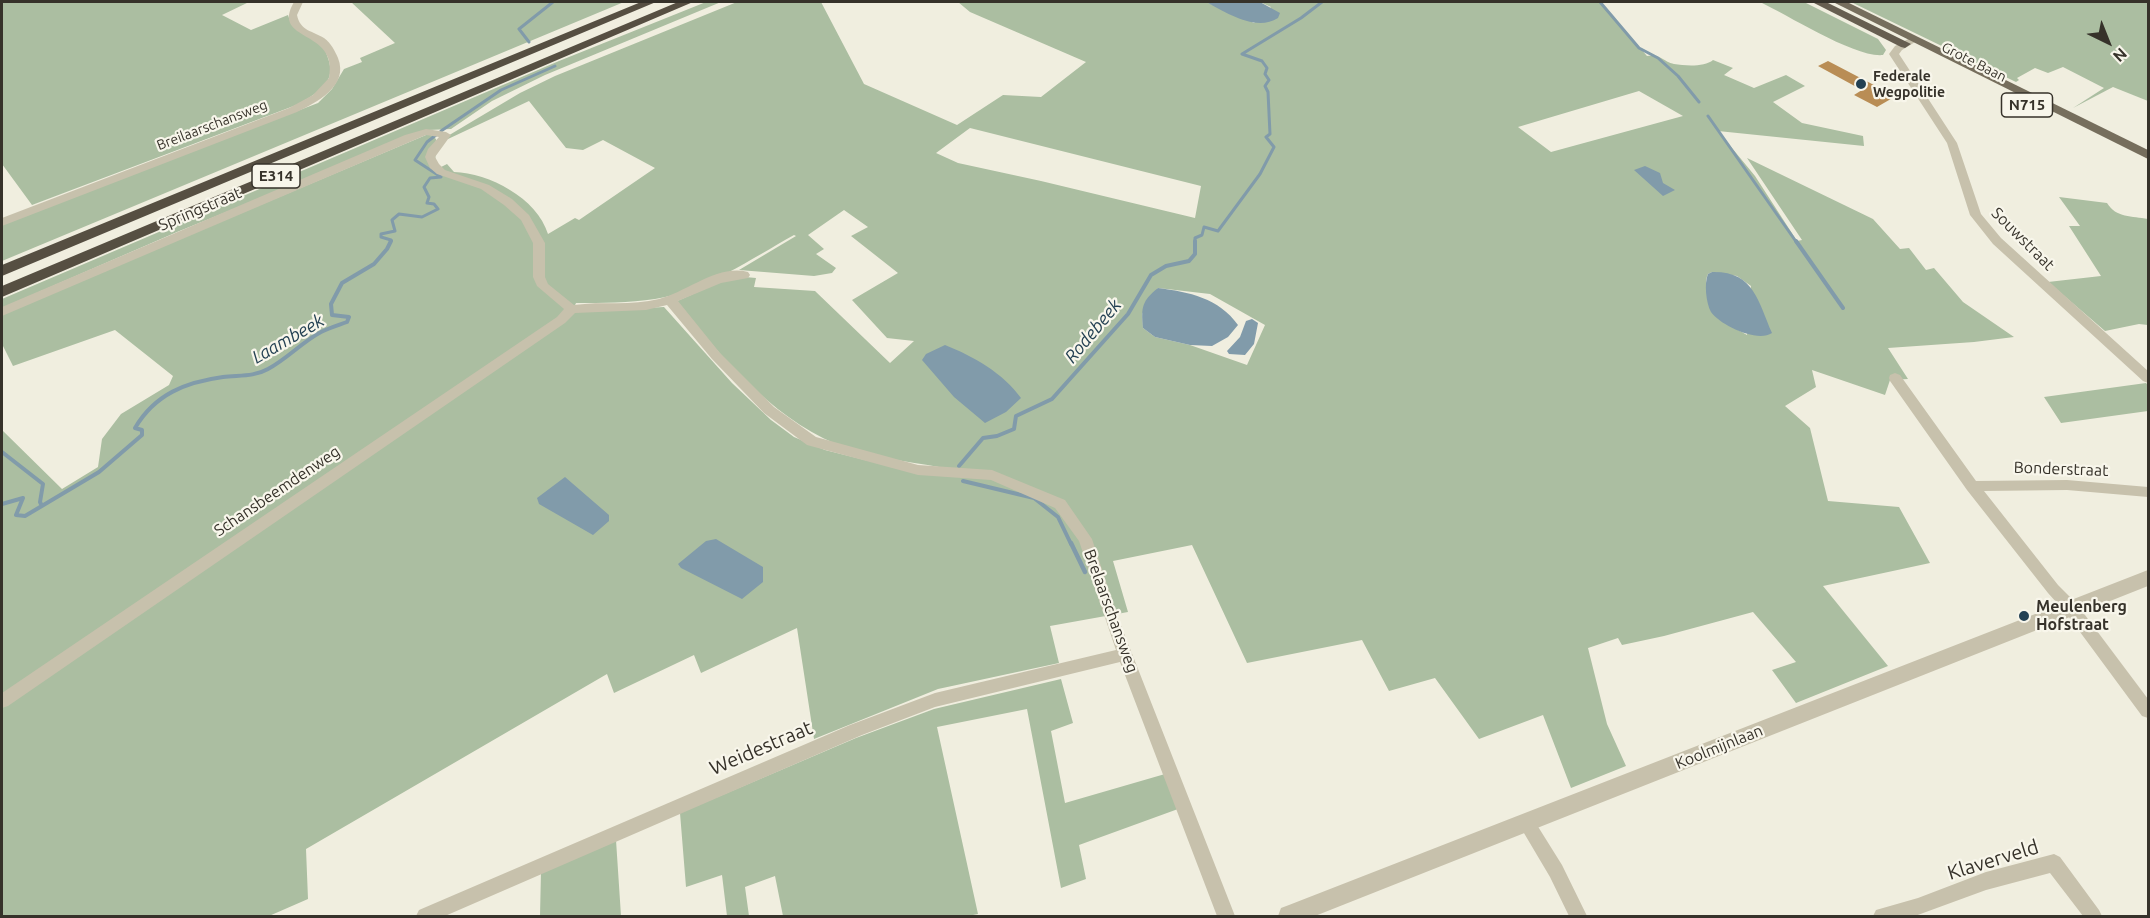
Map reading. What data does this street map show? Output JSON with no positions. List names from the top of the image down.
{
  "streets": {
    "highway": ["Grote Baan", "N715", "E314"],
    "street": [
      "Breilaarschansweg",
      "Springstraat",
      "Souwstraat",
      "Bonderstraat",
      "Schansbeemdenweg",
      "Brelaarschansweg",
      "Koolmijnlaan",
      "Weidestraat",
      "Klaverveld"
    ]
  },
  "crossings": [
    ["Grote Baan", "Souwstraat"],
    ["Springstraat", "Schansbeemdenweg"],
    ["Brelaarschansweg", "Weidestraat"]
  ],
  "water": ["Rodebeek", "Laambeek"],
  "places": ["Federale Wegpolitie", "Meulenberg Hofstraat"],
  "north": "bottom right"
}
